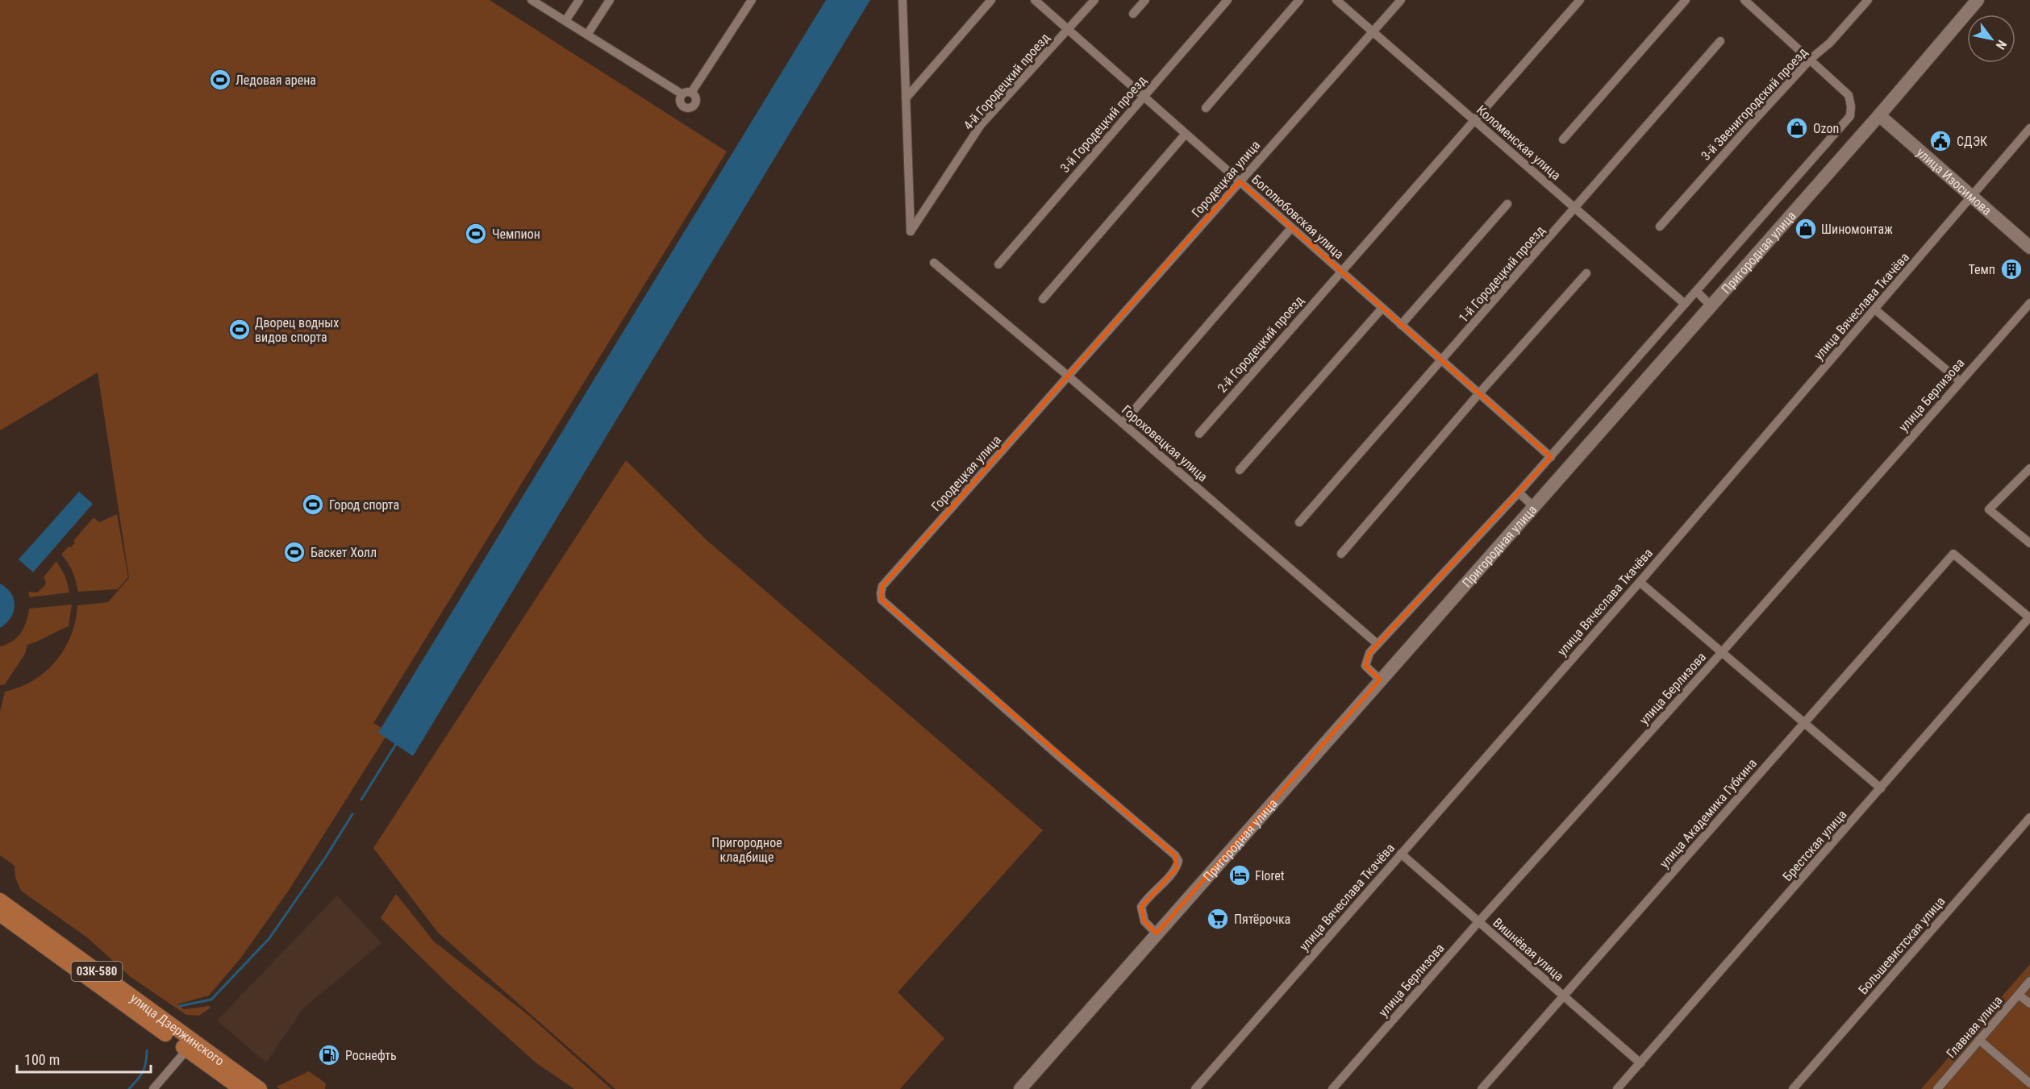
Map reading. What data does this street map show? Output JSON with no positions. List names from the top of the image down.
{
  "streets": {
    "main road": ["03К-580", "улица Дзержинского"],
    "street": [
      "4-й Городецкий проезд",
      "3-й Звенигородский проезд",
      "3-й Городецкий проезд",
      "Коломенская улица",
      "Городецкая улица",
      "улица Изосимова",
      "Боголюбовская улица",
      "Пригородная улица",
      "1-й Городецкий проезд",
      "улица Вячеслава Ткачёва",
      "2-й Городецкий проезд",
      "улица Берлизова",
      "Гороховецкая улица",
      "улица Академика Губкина",
      "Брестская улица",
      "Большевистская улица",
      "Вишнёвая улица",
      "Главная улица"
    ]
  },
  "crossings": [
    ["4-й Городецкий проезд", "Боголюбовская улица"],
    ["3-й Городецкий проезд", "Боголюбовская улица"],
    ["Коломенская улица", "Городецкая улица"],
    ["Коломенская улица", "1-й Городецкий проезд"],
    ["Коломенская улица", "2-й Городецкий проезд"],
    ["Городецкая улица", "Боголюбовская улица"],
    ["Городецкая улица", "Пригородная улица"],
    ["Городецкая улица", "Гороховецкая улица"],
    ["улица Изосимова", "Пригородная улица"],
    ["улица Изосимова", "улица Вячеслава Ткачёва"],
    ["Боголюбовская улица", "1-й Городецкий проезд"],
    ["Боголюбовская улица", "2-й Городецкий проезд"],
    ["улица Вячеслава Ткачёва", "Вишнёвая улица"],
    ["улица Берлизова", "Вишнёвая улица"],
    ["улица Академика Губкина", "Брестская улица"],
    ["улица Академика Губкина", "Вишнёвая улица"],
    ["Брестская улица", "Вишнёвая улица"]
  ],
  "parks": ["Пригородное кладбище"],
  "places": {
    "sports": [
      "Ледовая арена",
      "Чемпион",
      "Дворец водных видов спорта",
      "Город спорта",
      "Баскет Холл"
    ],
    "shop": ["Ozon", "Шиномонтаж"],
    "public building": ["СДЭК"],
    "building": ["Темп"],
    "hotel": ["Floret"],
    "supermarket": ["Пятёрочка"],
    "fuel station": ["Роснефть"]
  },
  "scale_bar": "100 m",
  "north": "bottom right"
}
